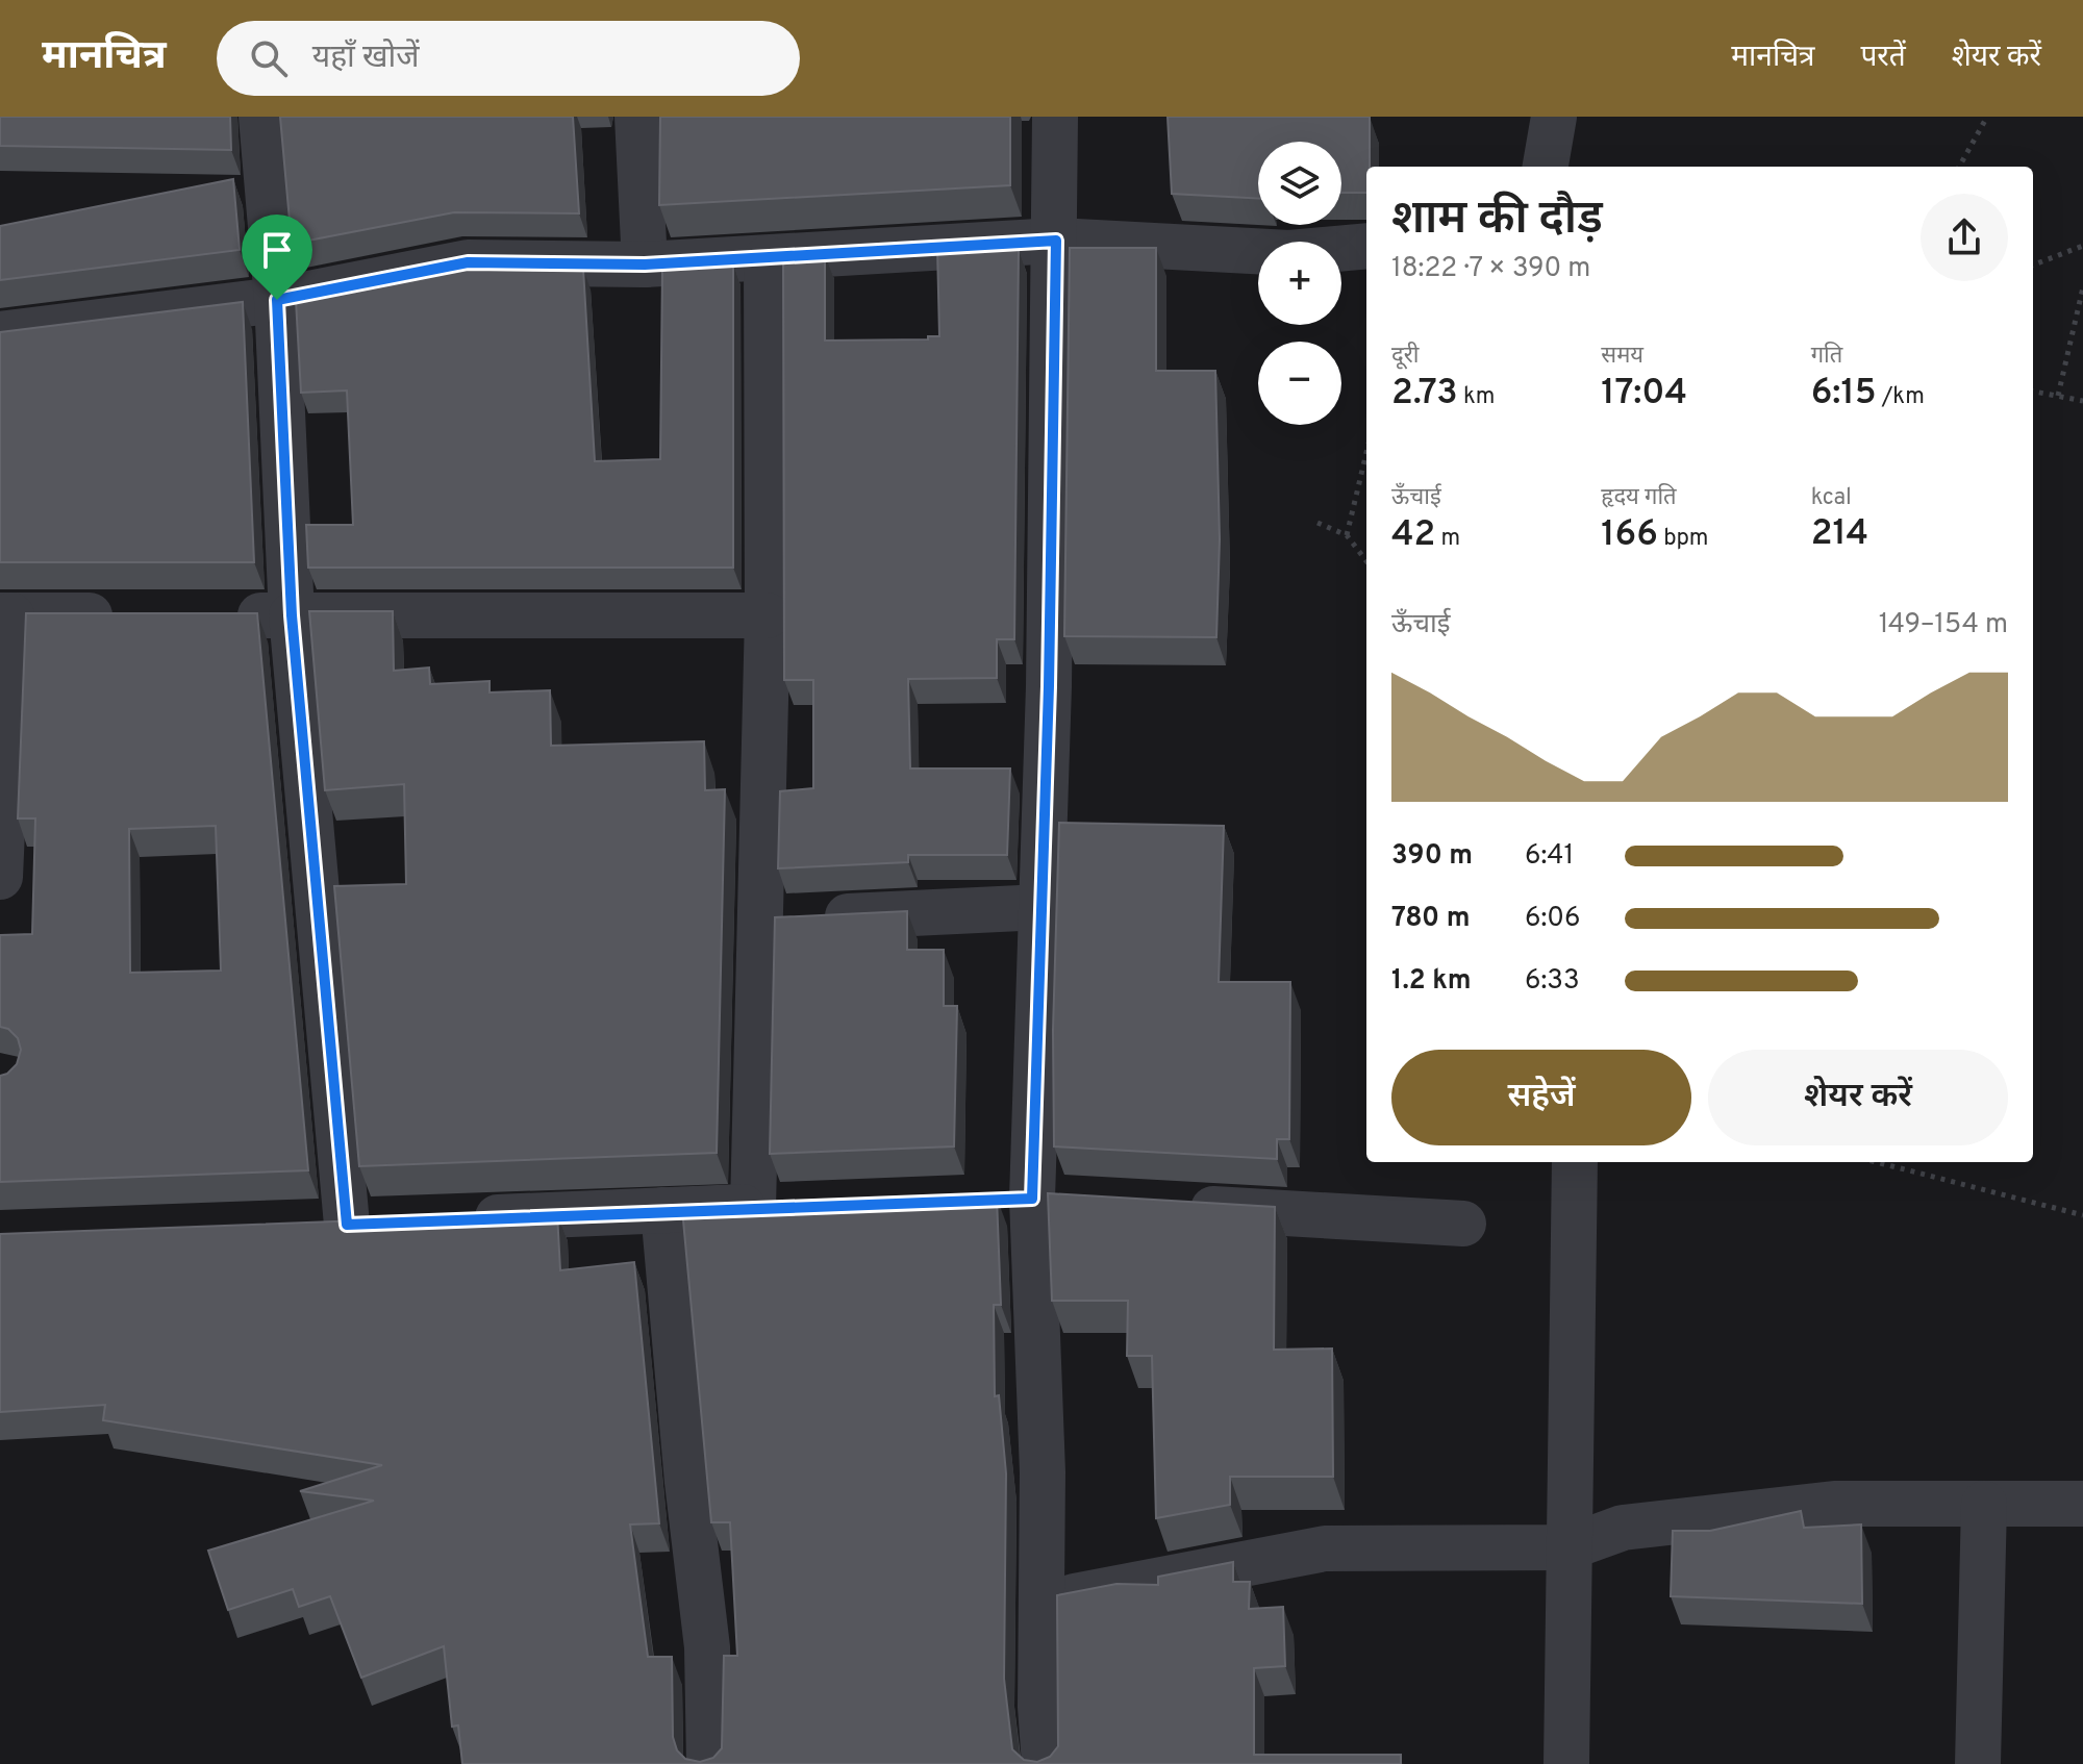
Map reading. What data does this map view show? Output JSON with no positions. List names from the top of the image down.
{
  "page": {
    "header": "मानचित्र",
    "search": "यहाँ खोजें",
    "nav": ["मानचित्र", "परतें", "शेयर करें"],
    "map_buttons": ["+", "−"],
    "heading": ["शाम की दौड़", "18:22 · 7 × 390 m"],
    "stats": [
      ["दूरी", "2.73 km"],
      ["समय", "17:04"],
      ["गति", "6:15 /km"],
      ["ऊँचाई", "42 m"],
      ["हृदय गति", "166 bpm"],
      ["kcal", "214"]
    ],
    "chart": ["ऊँचाई", "149–154 m"],
    "list": [
      {
        "name": "390 m",
        "note": "6:41"
      },
      {
        "name": "780 m",
        "note": "6:06"
      },
      {
        "name": "1.2 km",
        "note": "6:33"
      }
    ],
    "buttons": ["सहेजें", "शेयर करें"]
  }
}
